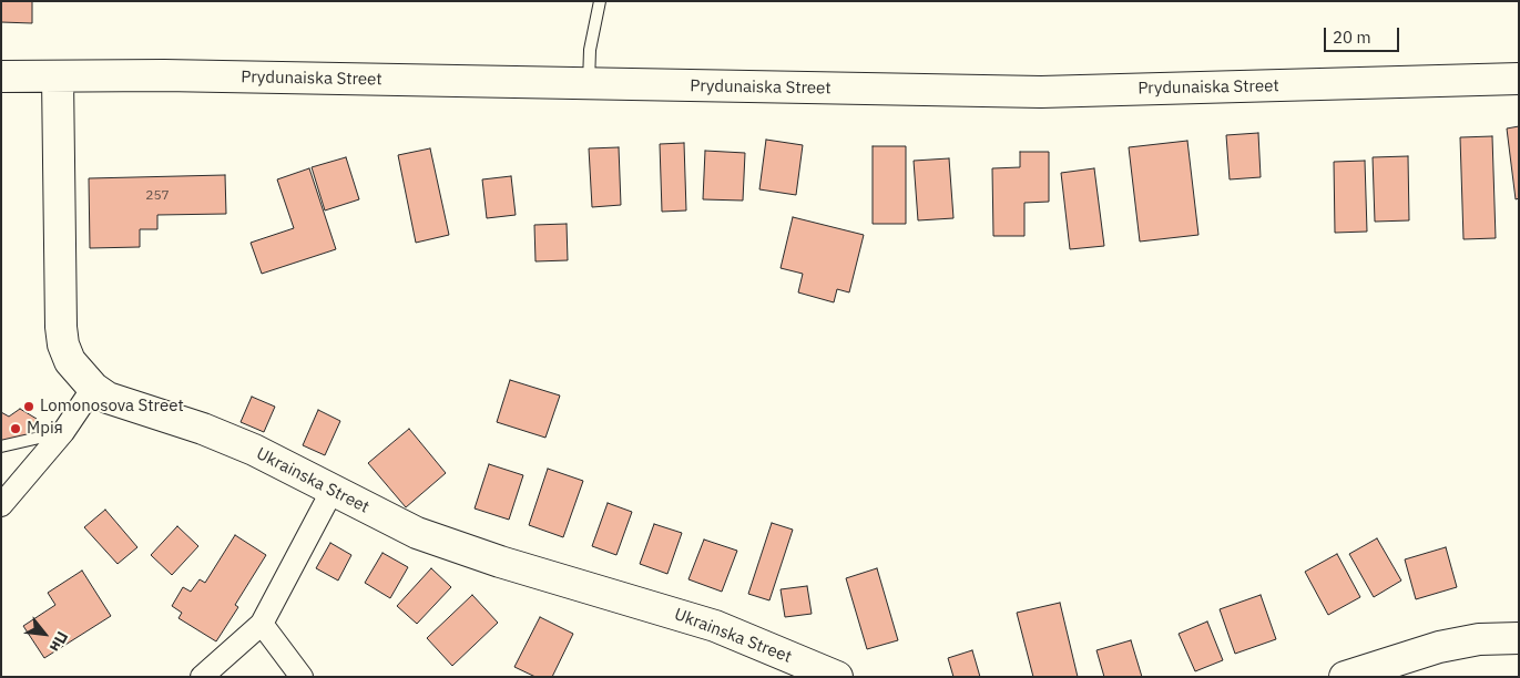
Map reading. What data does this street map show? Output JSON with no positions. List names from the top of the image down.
{
  "streets": {
    "main road": ["Prydunaiska Street", "Ukrainska Street"]
  },
  "crossings": [
    ["Prydunaiska Street", "Ukrainska Street"]
  ],
  "places": ["Lomonosova Street", "Мрія"],
  "house_numbers": ["257"],
  "scale_bar": "20 m",
  "north": "bottom right"
}
